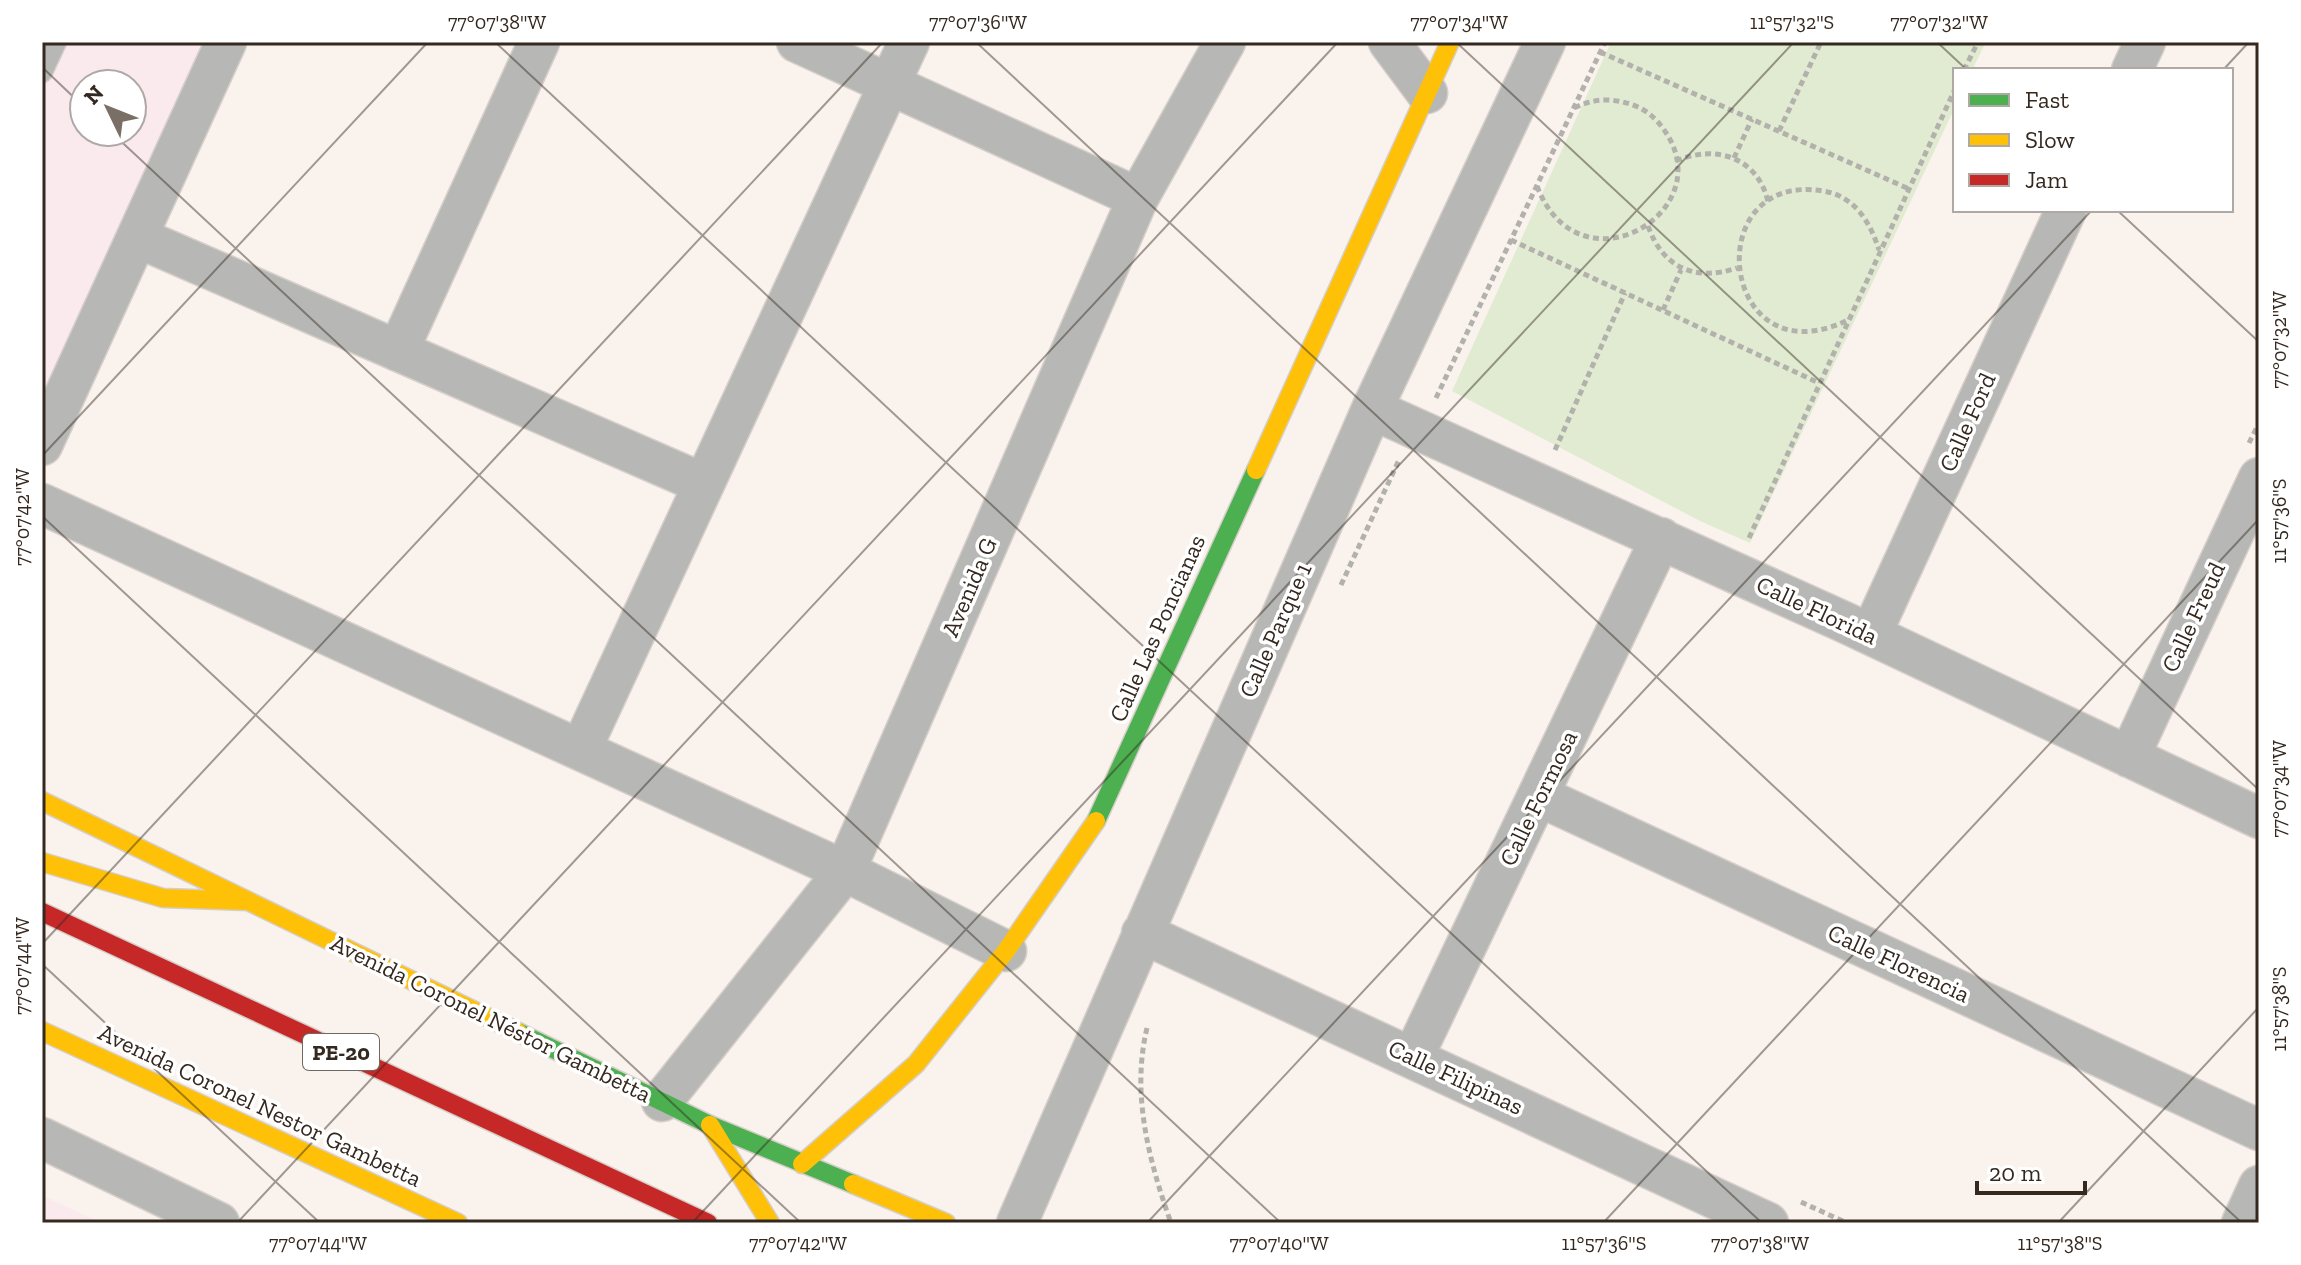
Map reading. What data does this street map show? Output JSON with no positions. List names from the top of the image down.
{
  "streets": {
    "main road": [
      "Calle Las Poncianas",
      "Avenida Coronel Néstor Gambetta",
      "PE-20",
      "Avenida Coronel Nestor Gambetta"
    ],
    "street": [
      "Calle Ford",
      "Avenida G",
      "Calle Florida",
      "Calle Freud",
      "Calle Parque 1",
      "Calle Formosa",
      "Calle Florencia",
      "Calle Filipinas"
    ]
  },
  "crossings": [
    ["Calle Ford", "Calle Florida"],
    ["Avenida G", "Avenida Coronel Néstor Gambetta"],
    ["Calle Florida", "Calle Freud"],
    ["Calle Florida", "Calle Parque 1"],
    ["Calle Florida", "Calle Formosa"],
    ["Calle Las Poncianas", "Avenida Coronel Néstor Gambetta"],
    ["Calle Parque 1", "Calle Filipinas"],
    ["Calle Formosa", "Calle Florencia"],
    ["Calle Formosa", "Calle Filipinas"]
  ],
  "legend": ["Fast", "Slow", "Jam"],
  "scale_bar": "20 m",
  "north": "top left",
  "coordinates": [
    "77°07'38\"W",
    "77°07'36\"W",
    "77°07'34\"W",
    "11°57'32\"S",
    "77°07'32\"W",
    "77°07'42\"W",
    "11°57'36\"S",
    "77°07'44\"W",
    "11°57'38\"S",
    "77°07'40\"W"
  ]
}
